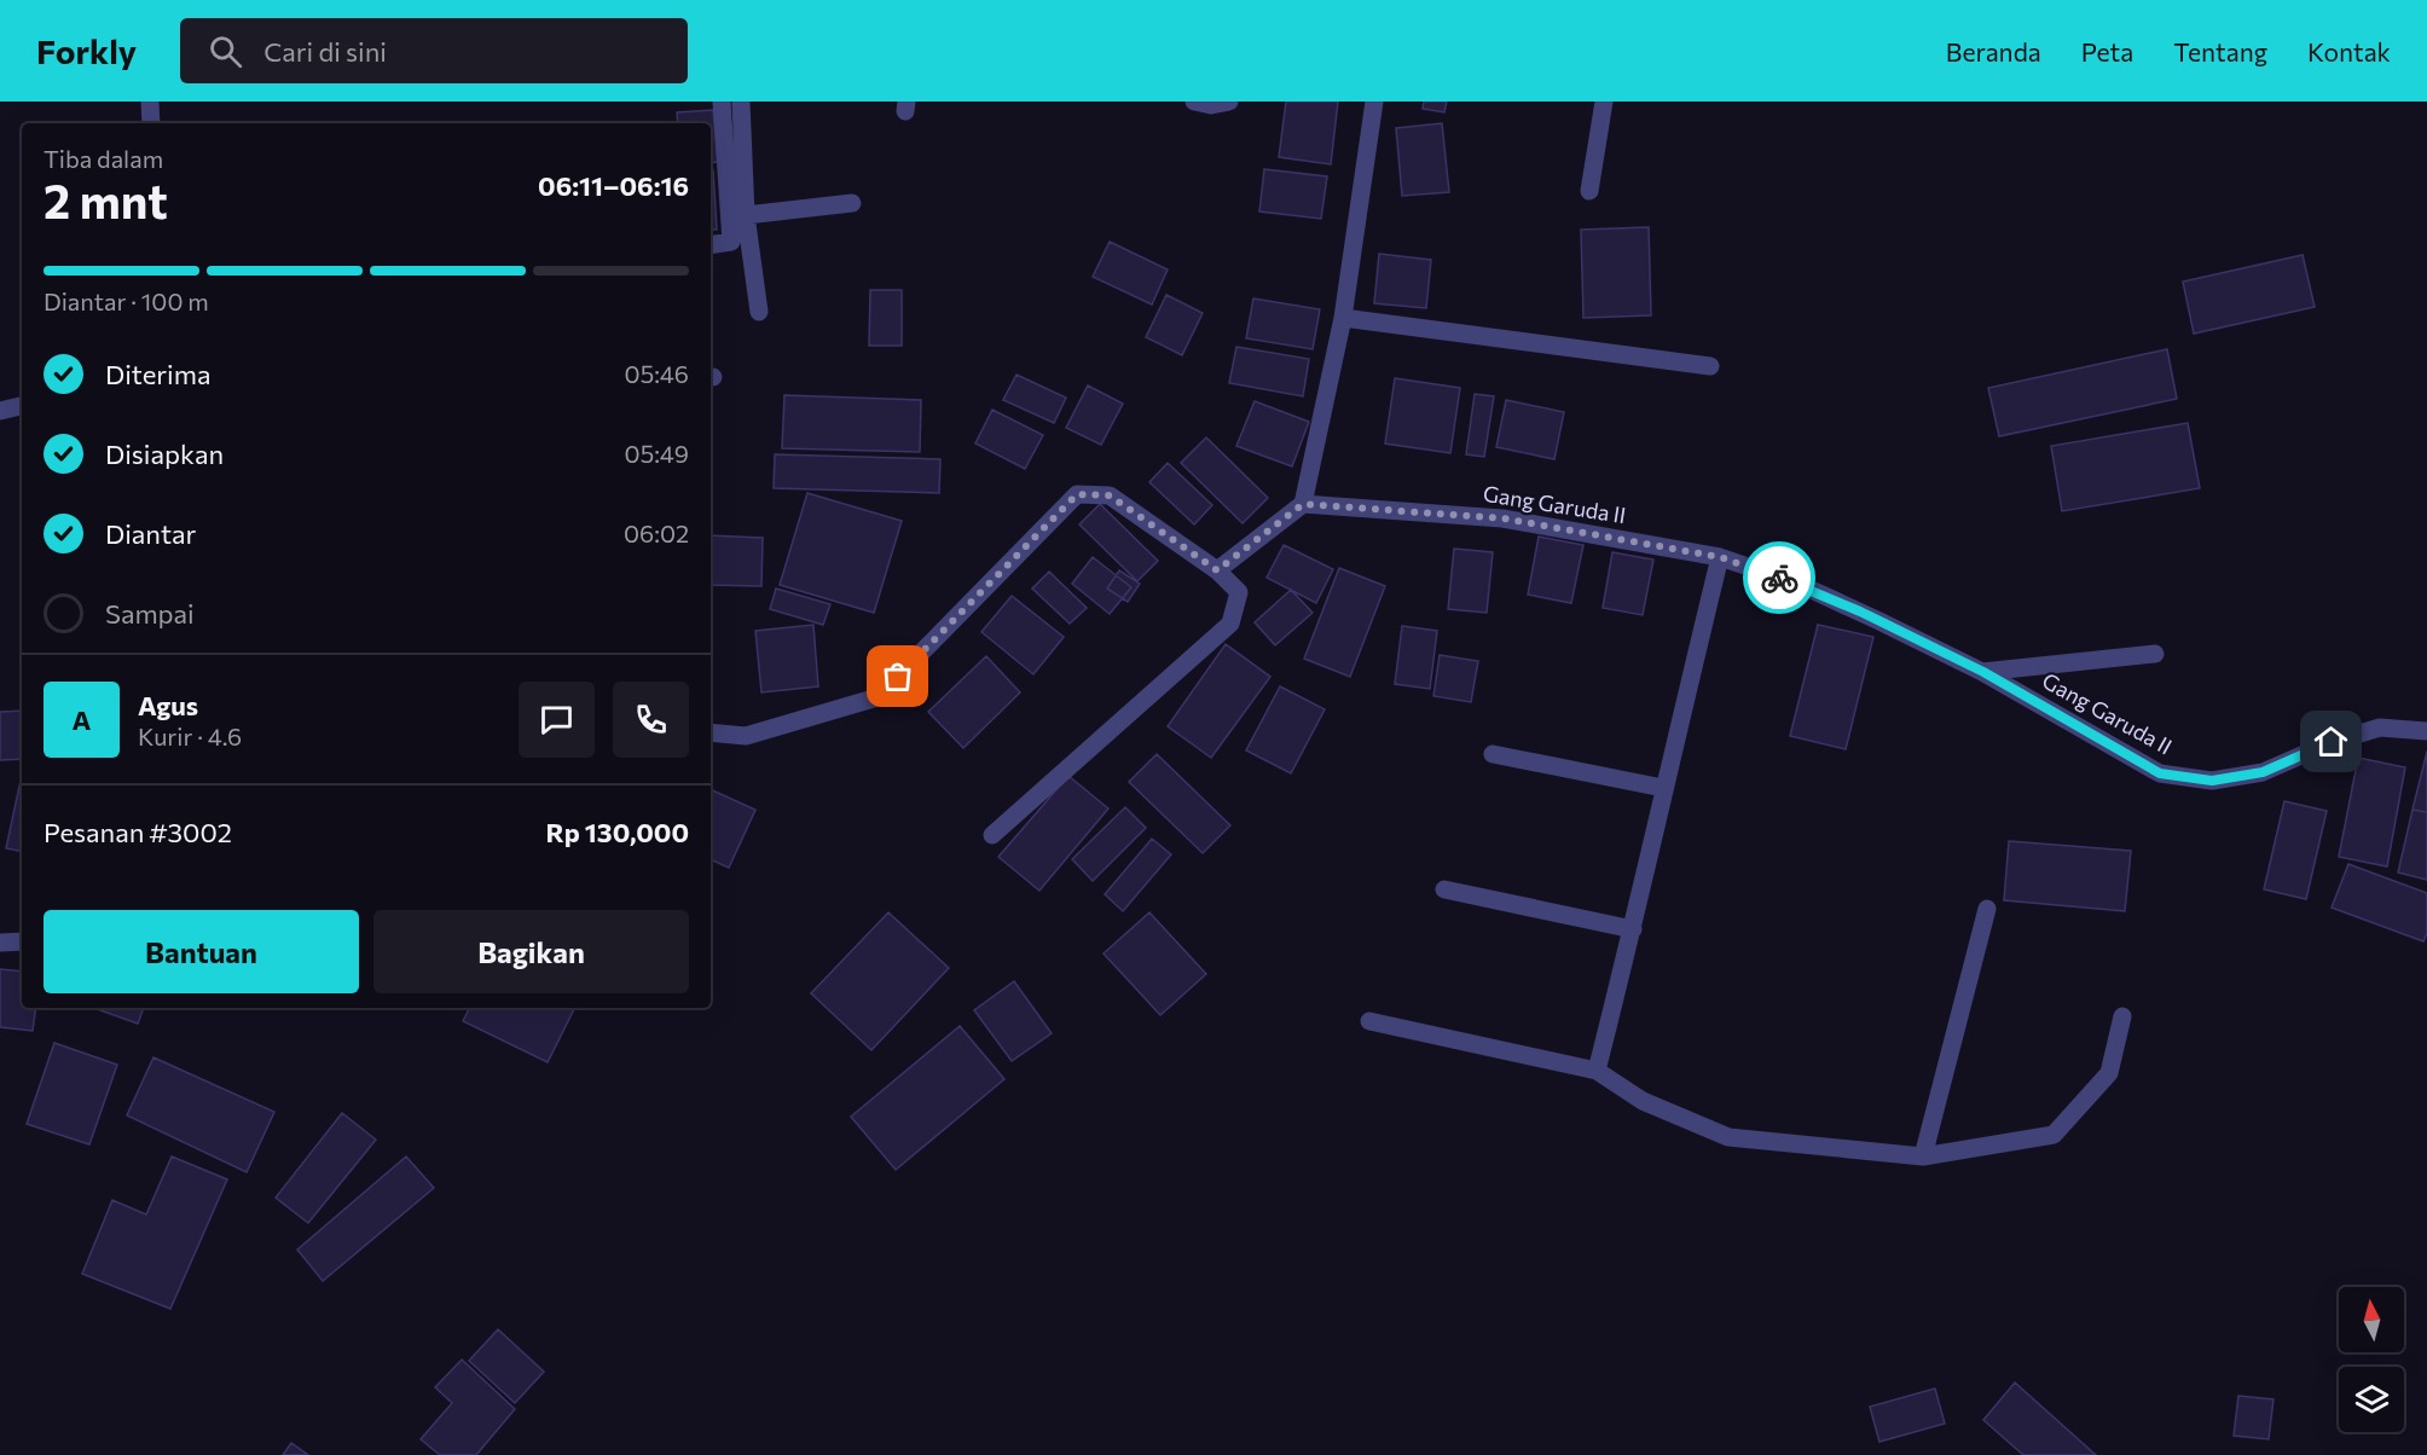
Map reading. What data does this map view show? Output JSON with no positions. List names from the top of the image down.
{
  "streets": {
    "street": ["Gang Garuda II"]
  },
  "north": "top",
  "page": {
    "header": "Forkly",
    "search": "Cari di sini",
    "nav": [
      "Beranda",
      "Peta",
      "Tentang",
      "Kontak"
    ],
    "heading": ["2 mnt", "Tiba dalam", "06:11–06:16"],
    "panel": [
      "Agus",
      "Kurir · 4.6",
      "Pesanan #3002",
      "Rp 130,000"
    ],
    "bar": "Diantar · 100 m",
    "list": [
      ["Diterima", "05:46"],
      ["Disiapkan", "05:49"],
      ["Diantar", "06:02"],
      "Sampai"
    ],
    "round": "A",
    "buttons": ["Bantuan", "Bagikan"]
  }
}
